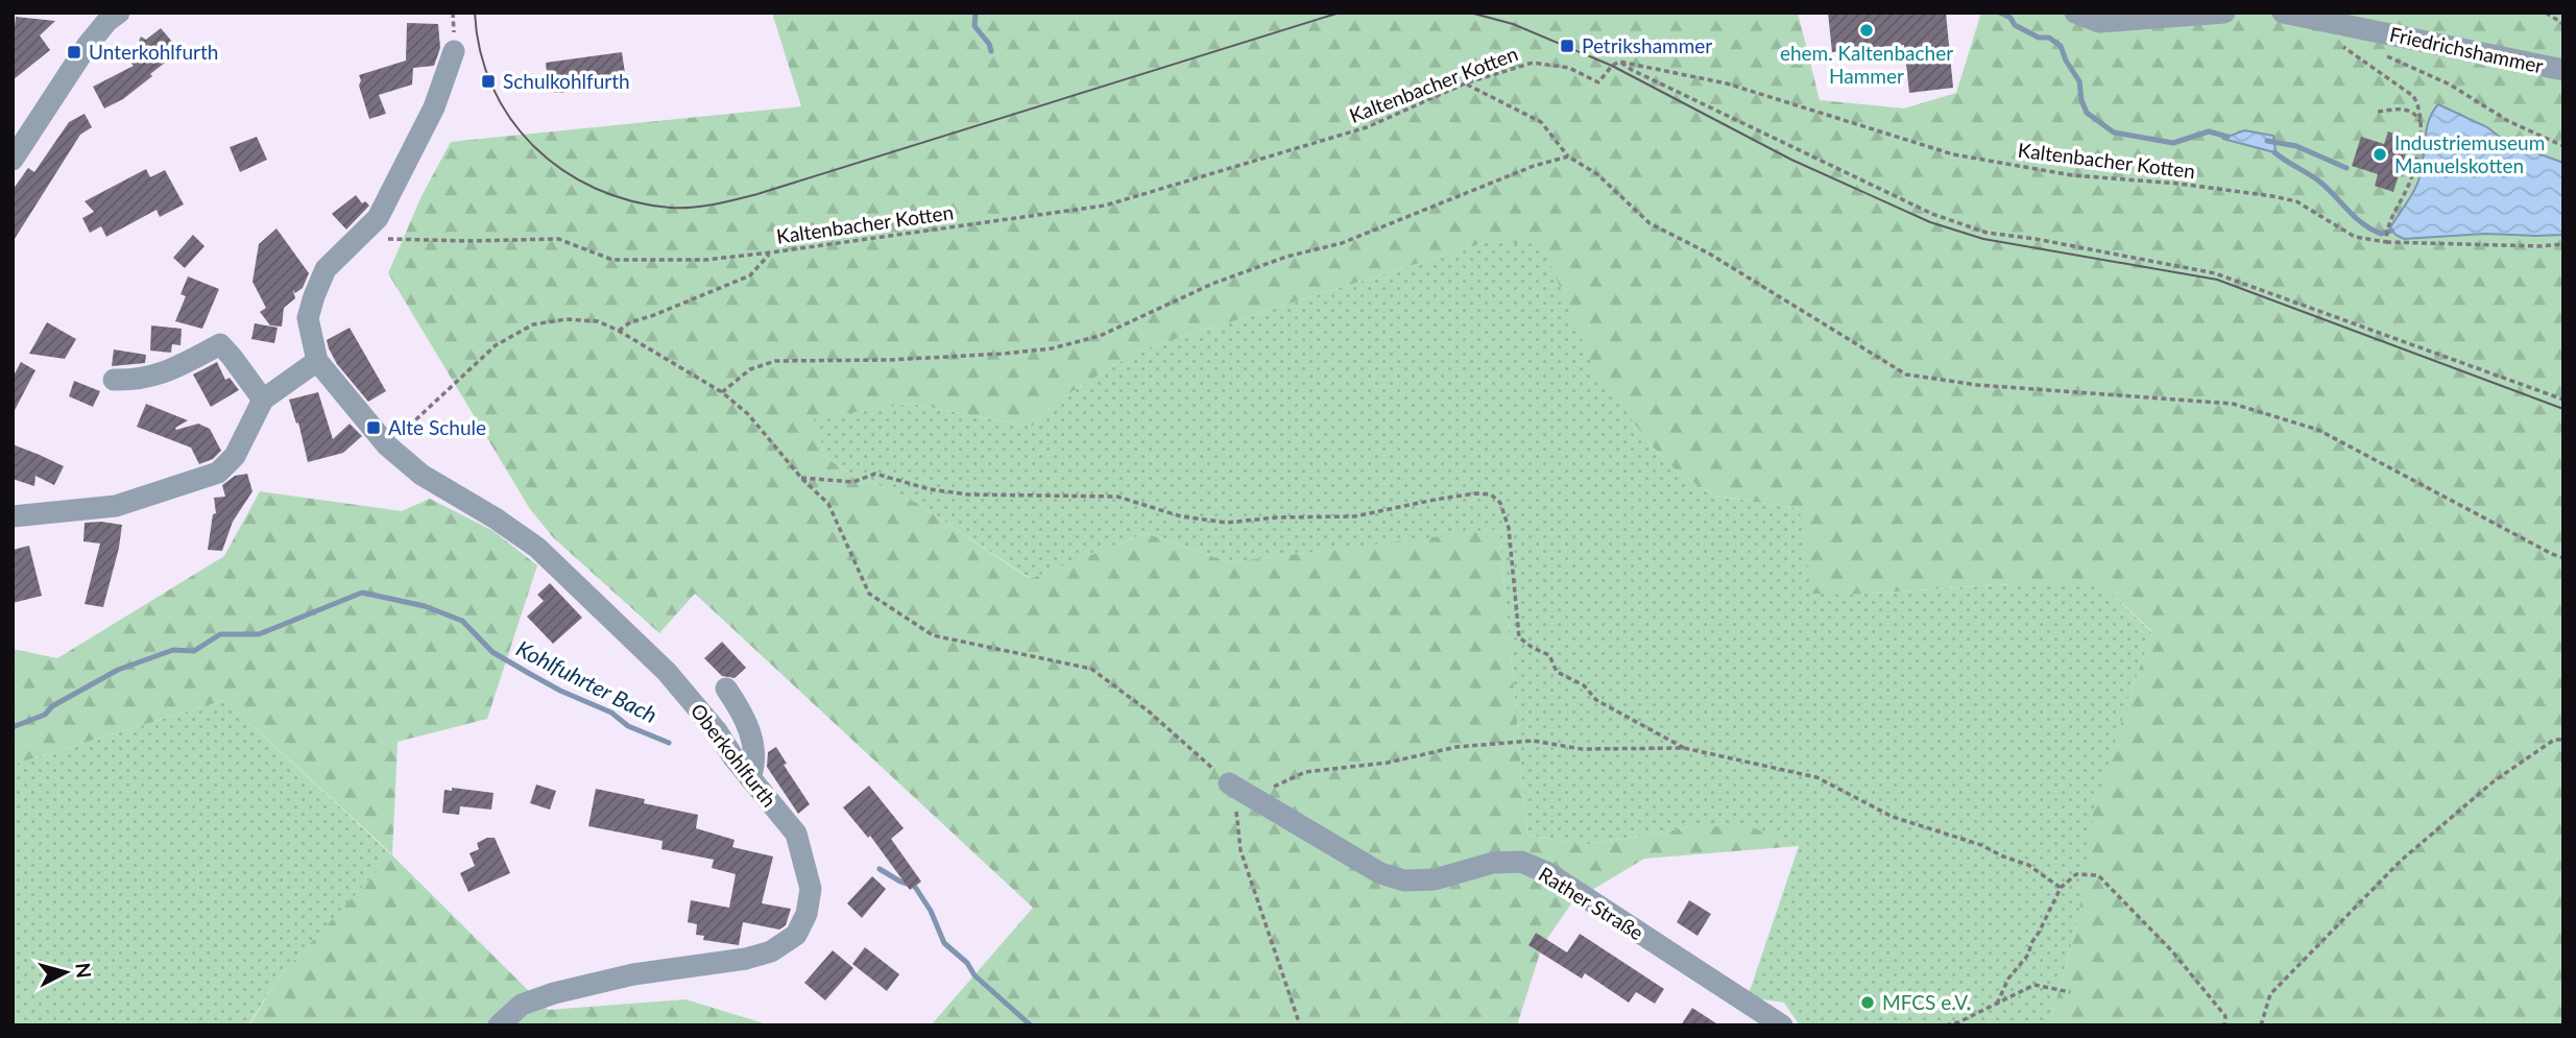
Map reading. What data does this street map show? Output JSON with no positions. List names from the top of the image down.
{
  "streets": {
    "street": ["Friedrichshammer", "Oberkohlfurth", "Rather Straße"],
    "path": ["Kaltenbacher Kotten"]
  },
  "water": ["Kohlfuhrter Bach"],
  "places": {
    "other": ["ehem. Kaltenbacher Hammer", "Industriemuseum Manuelskotten", "MFCS e.V."],
    "transit": [
      "Petrikshammer",
      "Unterkohlfurth",
      "Schulkohlfurth",
      "Alte Schule"
    ]
  },
  "north": "right"
}
